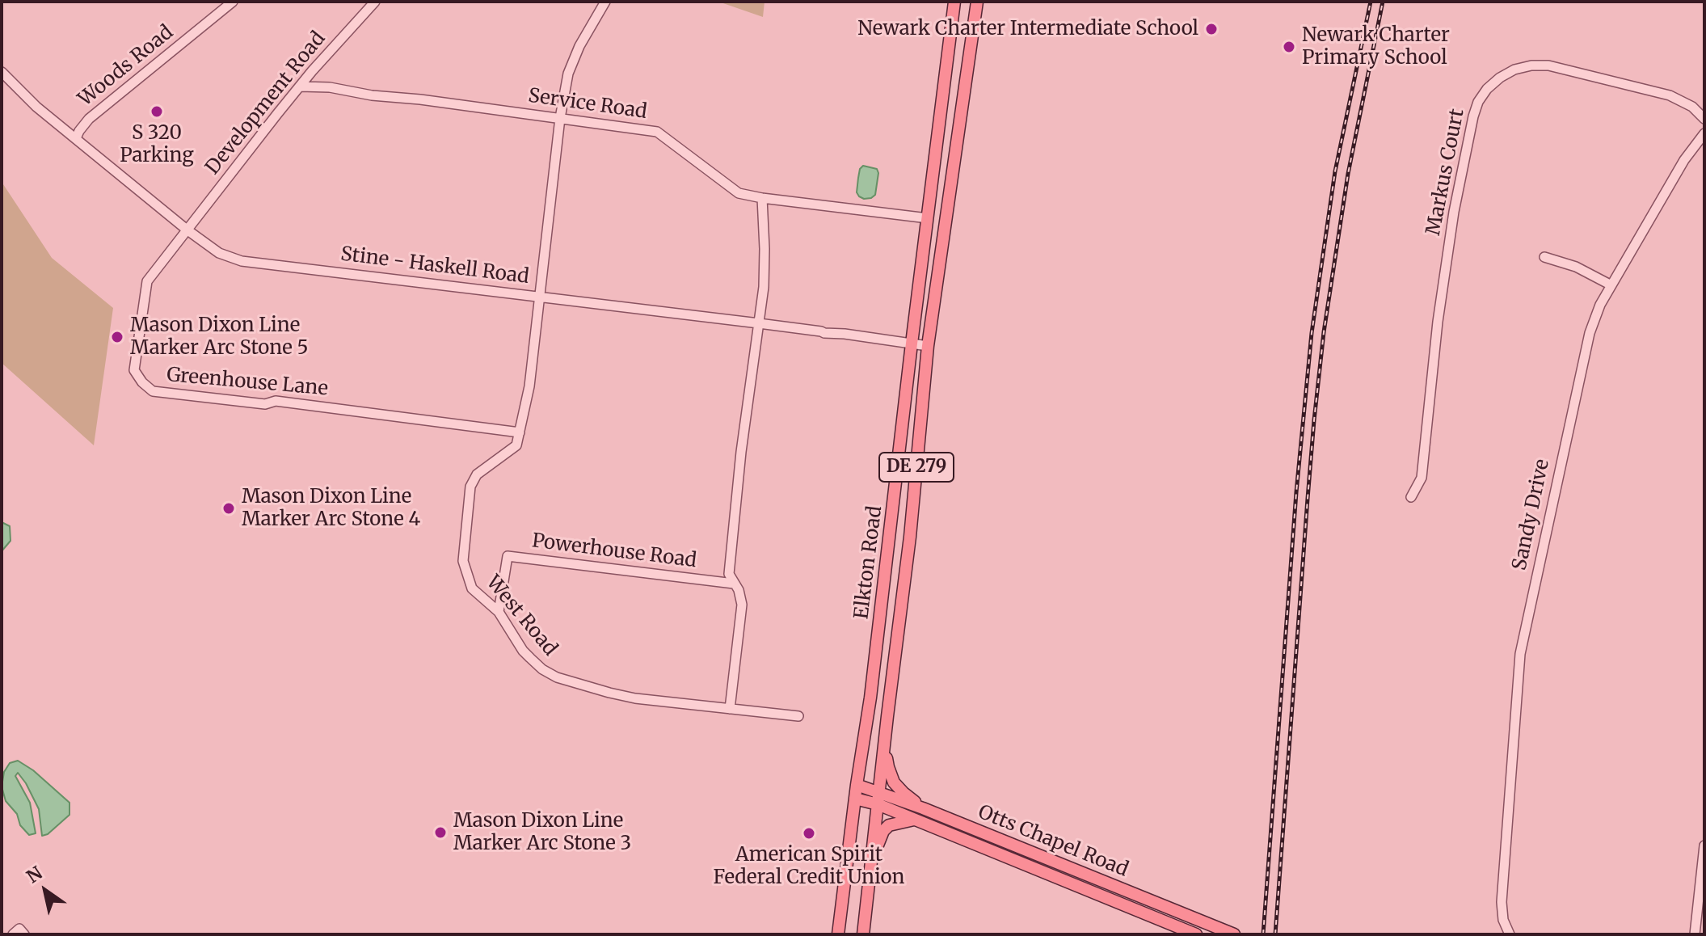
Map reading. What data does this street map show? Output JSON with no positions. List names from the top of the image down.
{
  "streets": {
    "main road": ["DE 279", "Elkton Road", "Otts Chapel Road"],
    "street": [
      "Woods Road",
      "Development Road",
      "Service Road",
      "Markus Court",
      "Stine - Haskell Road",
      "Greenhouse Lane",
      "Sandy Drive",
      "Powerhouse Road",
      "West Road"
    ]
  },
  "crossings": [
    ["Woods Road", "Stine - Haskell Road"],
    ["Development Road", "Service Road"],
    ["Development Road", "Stine - Haskell Road"],
    ["Development Road", "Greenhouse Lane"],
    ["Service Road", "Elkton Road"],
    ["Service Road", "West Road"],
    ["Stine - Haskell Road", "Greenhouse Lane"],
    ["Stine - Haskell Road", "Elkton Road"],
    ["Stine - Haskell Road", "West Road"],
    ["Greenhouse Lane", "West Road"],
    ["Powerhouse Road", "West Road"],
    ["Elkton Road", "Otts Chapel Road"]
  ],
  "places": [
    "Newark Charter Intermediate School",
    "Newark Charter Primary School",
    "S 320 Parking",
    "Mason Dixon Line Marker Arc Stone 5",
    "Mason Dixon Line Marker Arc Stone 4",
    "Mason Dixon Line Marker Arc Stone 3",
    "American Spirit Federal Credit Union"
  ],
  "north": "top left"
}
